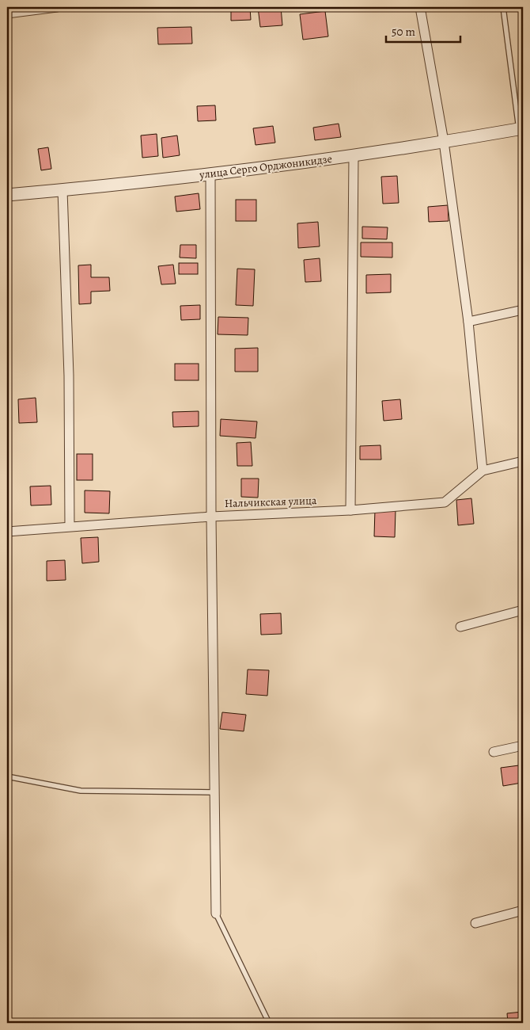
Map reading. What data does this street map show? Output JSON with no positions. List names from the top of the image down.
{
  "streets": {
    "street": ["улица Серго Орджоникидзе", "Нальчикская улица"]
  },
  "scale_bar": "50 m"
}
